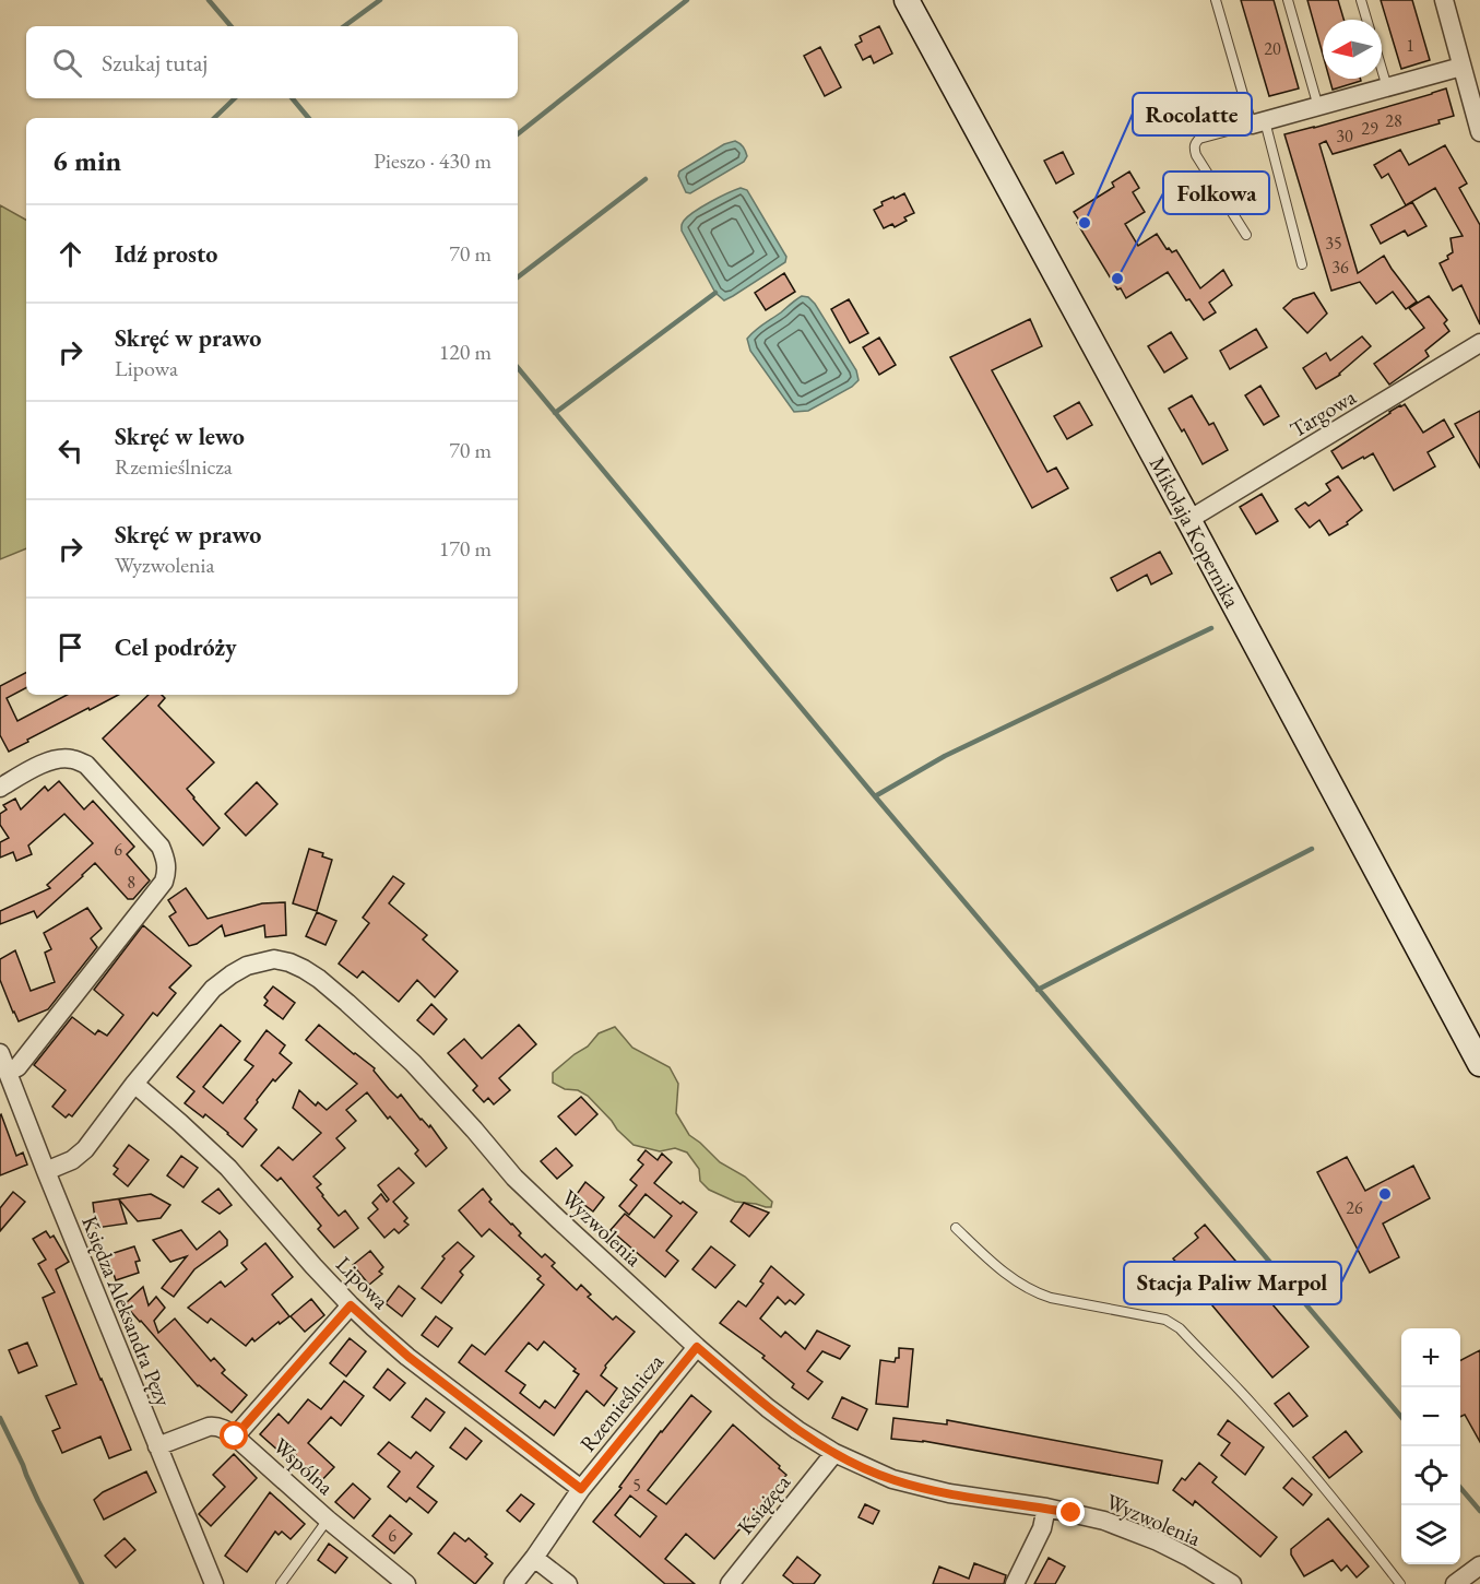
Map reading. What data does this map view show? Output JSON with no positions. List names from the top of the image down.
{
  "streets": {
    "main road": ["Mikołaja Kopernika"],
    "street": [
      "Targowa",
      "Wyzwolenia",
      "Lipowa",
      "Księdza Aleksandra Pęzy",
      "Rzemieślnicza",
      "Wspólna",
      "Książęca"
    ]
  },
  "crossings": [
    ["Targowa", "Mikołaja Kopernika"],
    ["Wyzwolenia", "Lipowa"],
    ["Wyzwolenia", "Księdza Aleksandra Pęzy"],
    ["Wyzwolenia", "Rzemieślnicza"],
    ["Wyzwolenia", "Książęca"],
    ["Lipowa", "Rzemieślnicza"],
    ["Księdza Aleksandra Pęzy", "Wspólna"]
  ],
  "places": ["Rocolatte", "Folkowa", "Stacja Paliw Marpol"],
  "house_numbers": [
    "1",
    "20",
    "28",
    "29",
    "30",
    "35",
    "36",
    "6",
    "8",
    "26",
    "5",
    "6"
  ],
  "north": "left",
  "page": {
    "search": "Szukaj tutaj",
    "heading": ["6 min", "Pieszo · 430 m"],
    "list": [
      ["Idź prosto", "70 m"],
      ["Skręć w prawo", "Lipowa", "120 m"],
      ["Skręć w lewo", "Rzemieślnicza", "70 m"],
      ["Skręć w prawo", "Wyzwolenia", "170 m"],
      "Cel podróży"
    ],
    "map_buttons": ["+", "−"]
  }
}
